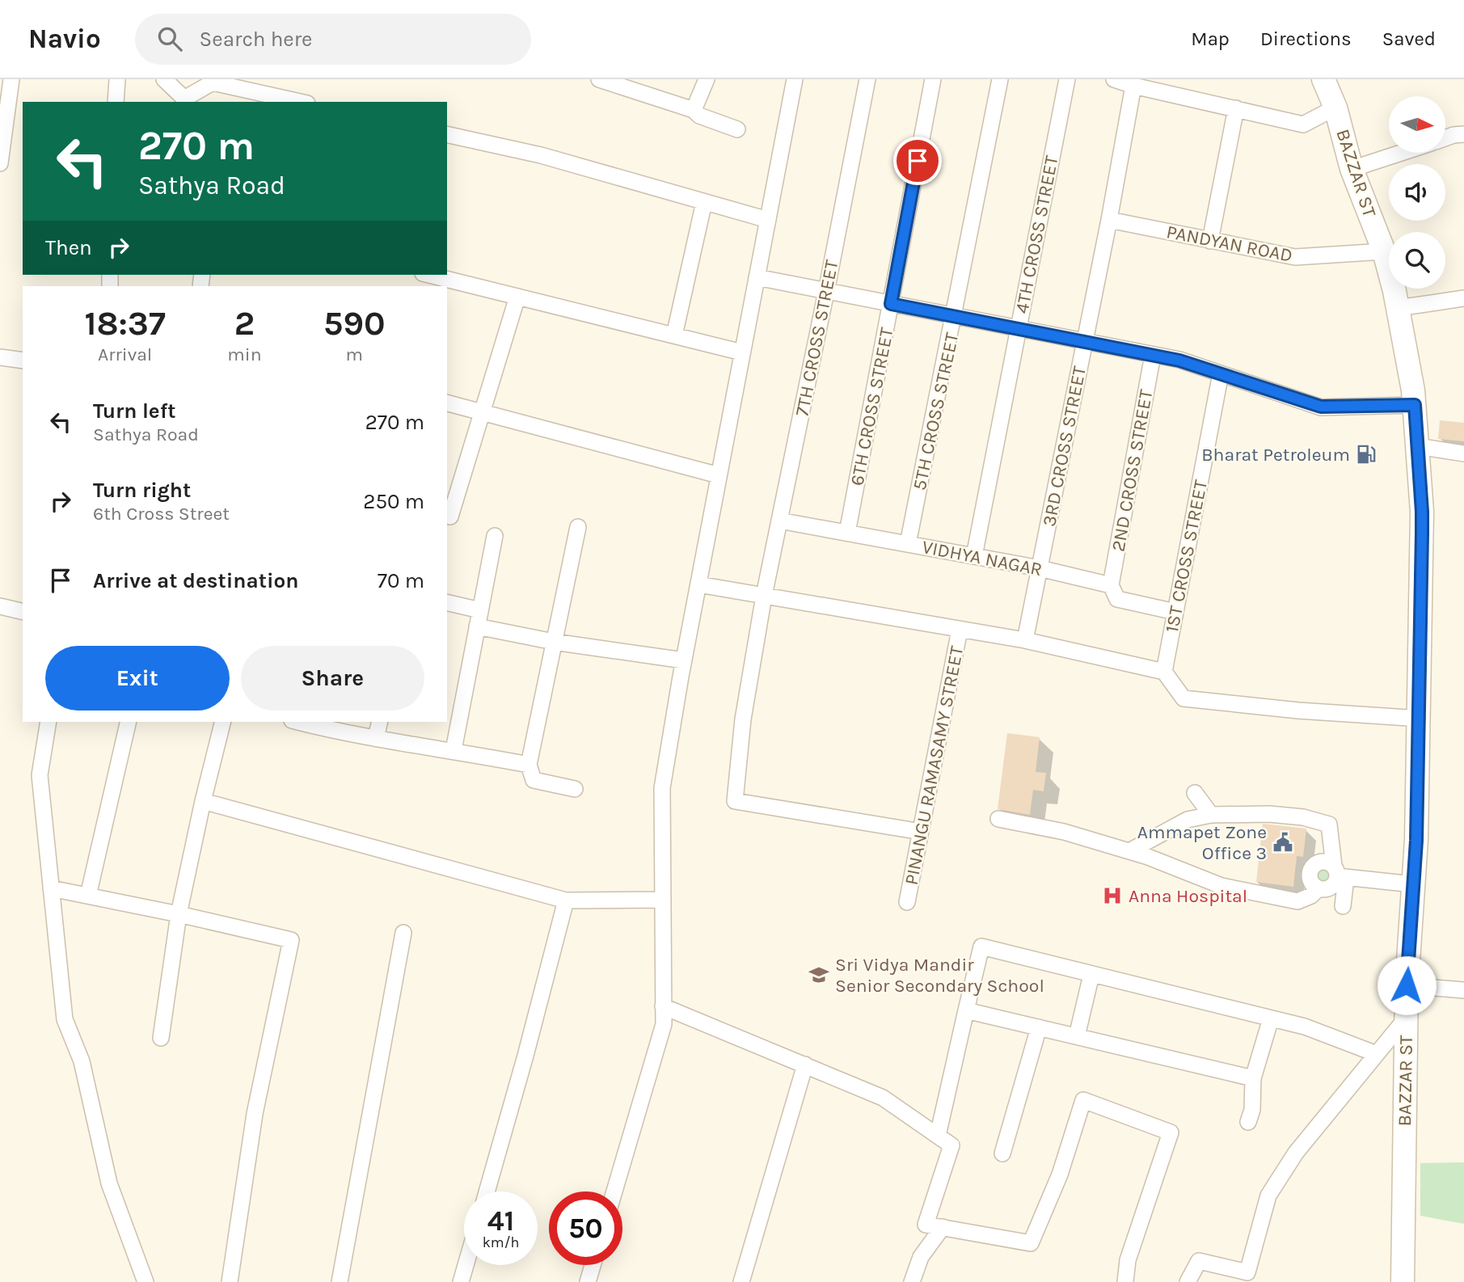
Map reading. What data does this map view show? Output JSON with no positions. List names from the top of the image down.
{
  "streets": {
    "main road": ["BAZZAR ST"],
    "street": [
      "4TH CROSS STREET",
      "PANDYAN ROAD",
      "7TH CROSS STREET",
      "6TH CROSS STREET",
      "5TH CROSS STREET",
      "3RD CROSS STREET",
      "2ND CROSS STREET",
      "1ST CROSS STREET",
      "VIDHYA NAGAR",
      "PINANGU RAMASAMY STREET"
    ]
  },
  "crossings": [
    ["BAZZAR ST", "PANDYAN ROAD"],
    ["4TH CROSS STREET", "VIDHYA NAGAR"],
    ["PANDYAN ROAD", "3RD CROSS STREET"],
    ["7TH CROSS STREET", "VIDHYA NAGAR"],
    ["7TH CROSS STREET", "PINANGU RAMASAMY STREET"],
    ["6TH CROSS STREET", "VIDHYA NAGAR"],
    ["5TH CROSS STREET", "VIDHYA NAGAR"],
    ["3RD CROSS STREET", "VIDHYA NAGAR"],
    ["2ND CROSS STREET", "VIDHYA NAGAR"],
    ["1ST CROSS STREET", "VIDHYA NAGAR"]
  ],
  "places": {
    "fuel station": ["Bharat Petroleum"],
    "public building": ["Ammapet Zone Office 3"],
    "hospital": ["Anna Hospital"],
    "school or university": ["Sri Vidya Mandir Senior Secondary School"]
  },
  "north": "right",
  "page": {
    "header": "Navio",
    "search": "Search here",
    "nav": ["Map", "Directions", "Saved"],
    "turn": ["270 m", "Sathya Road"],
    "then": "Then",
    "eta": [
      "18:37",
      "Arrival",
      "2",
      "min",
      "590",
      "m"
    ],
    "list": [
      {
        "name": "Turn left",
        "note": "Sathya Road",
        "value": "270 m"
      },
      {
        "name": "Turn right",
        "note": "6th Cross Street",
        "value": "250 m"
      },
      {
        "name": "Arrive at destination",
        "value": "70 m"
      }
    ],
    "buttons": ["Exit", "Share"],
    "speed": "41 km/h",
    "limit": "50"
  }
}
